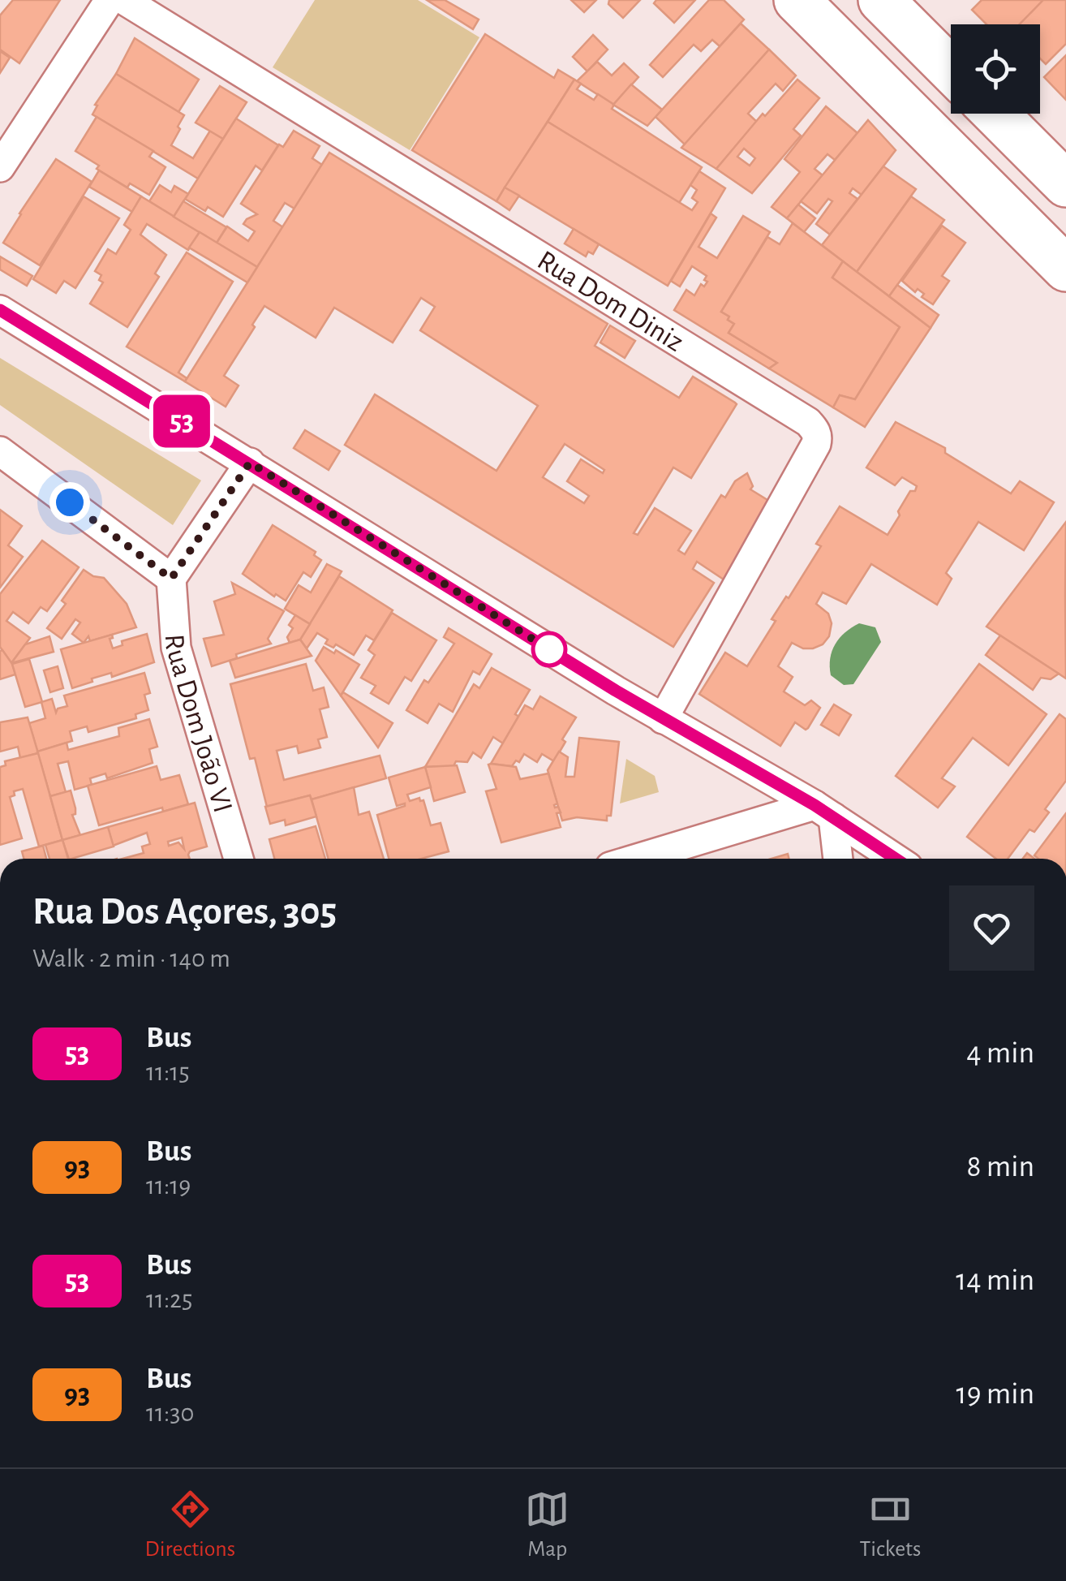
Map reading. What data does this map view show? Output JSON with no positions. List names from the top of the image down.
{
  "streets": {
    "street": ["Rua Dom Diniz", "Rua Dom João VI"]
  },
  "lines": ["bus line 53"],
  "page": {
    "on_map": "53",
    "heading": ["Rua Dos Açores, 305", "Walk · 2 min · 140 m"],
    "list": [
      {
        "mark": "53",
        "name": "Bus",
        "note": "11:15",
        "value": "4 min"
      },
      {
        "mark": "93",
        "name": "Bus",
        "note": "11:19",
        "value": "8 min"
      },
      {
        "mark": "53",
        "name": "Bus",
        "note": "11:25",
        "value": "14 min"
      },
      {
        "mark": "93",
        "name": "Bus",
        "note": "11:30",
        "value": "19 min"
      }
    ],
    "tabs": ["Directions", "Map", "Tickets"]
  }
}
